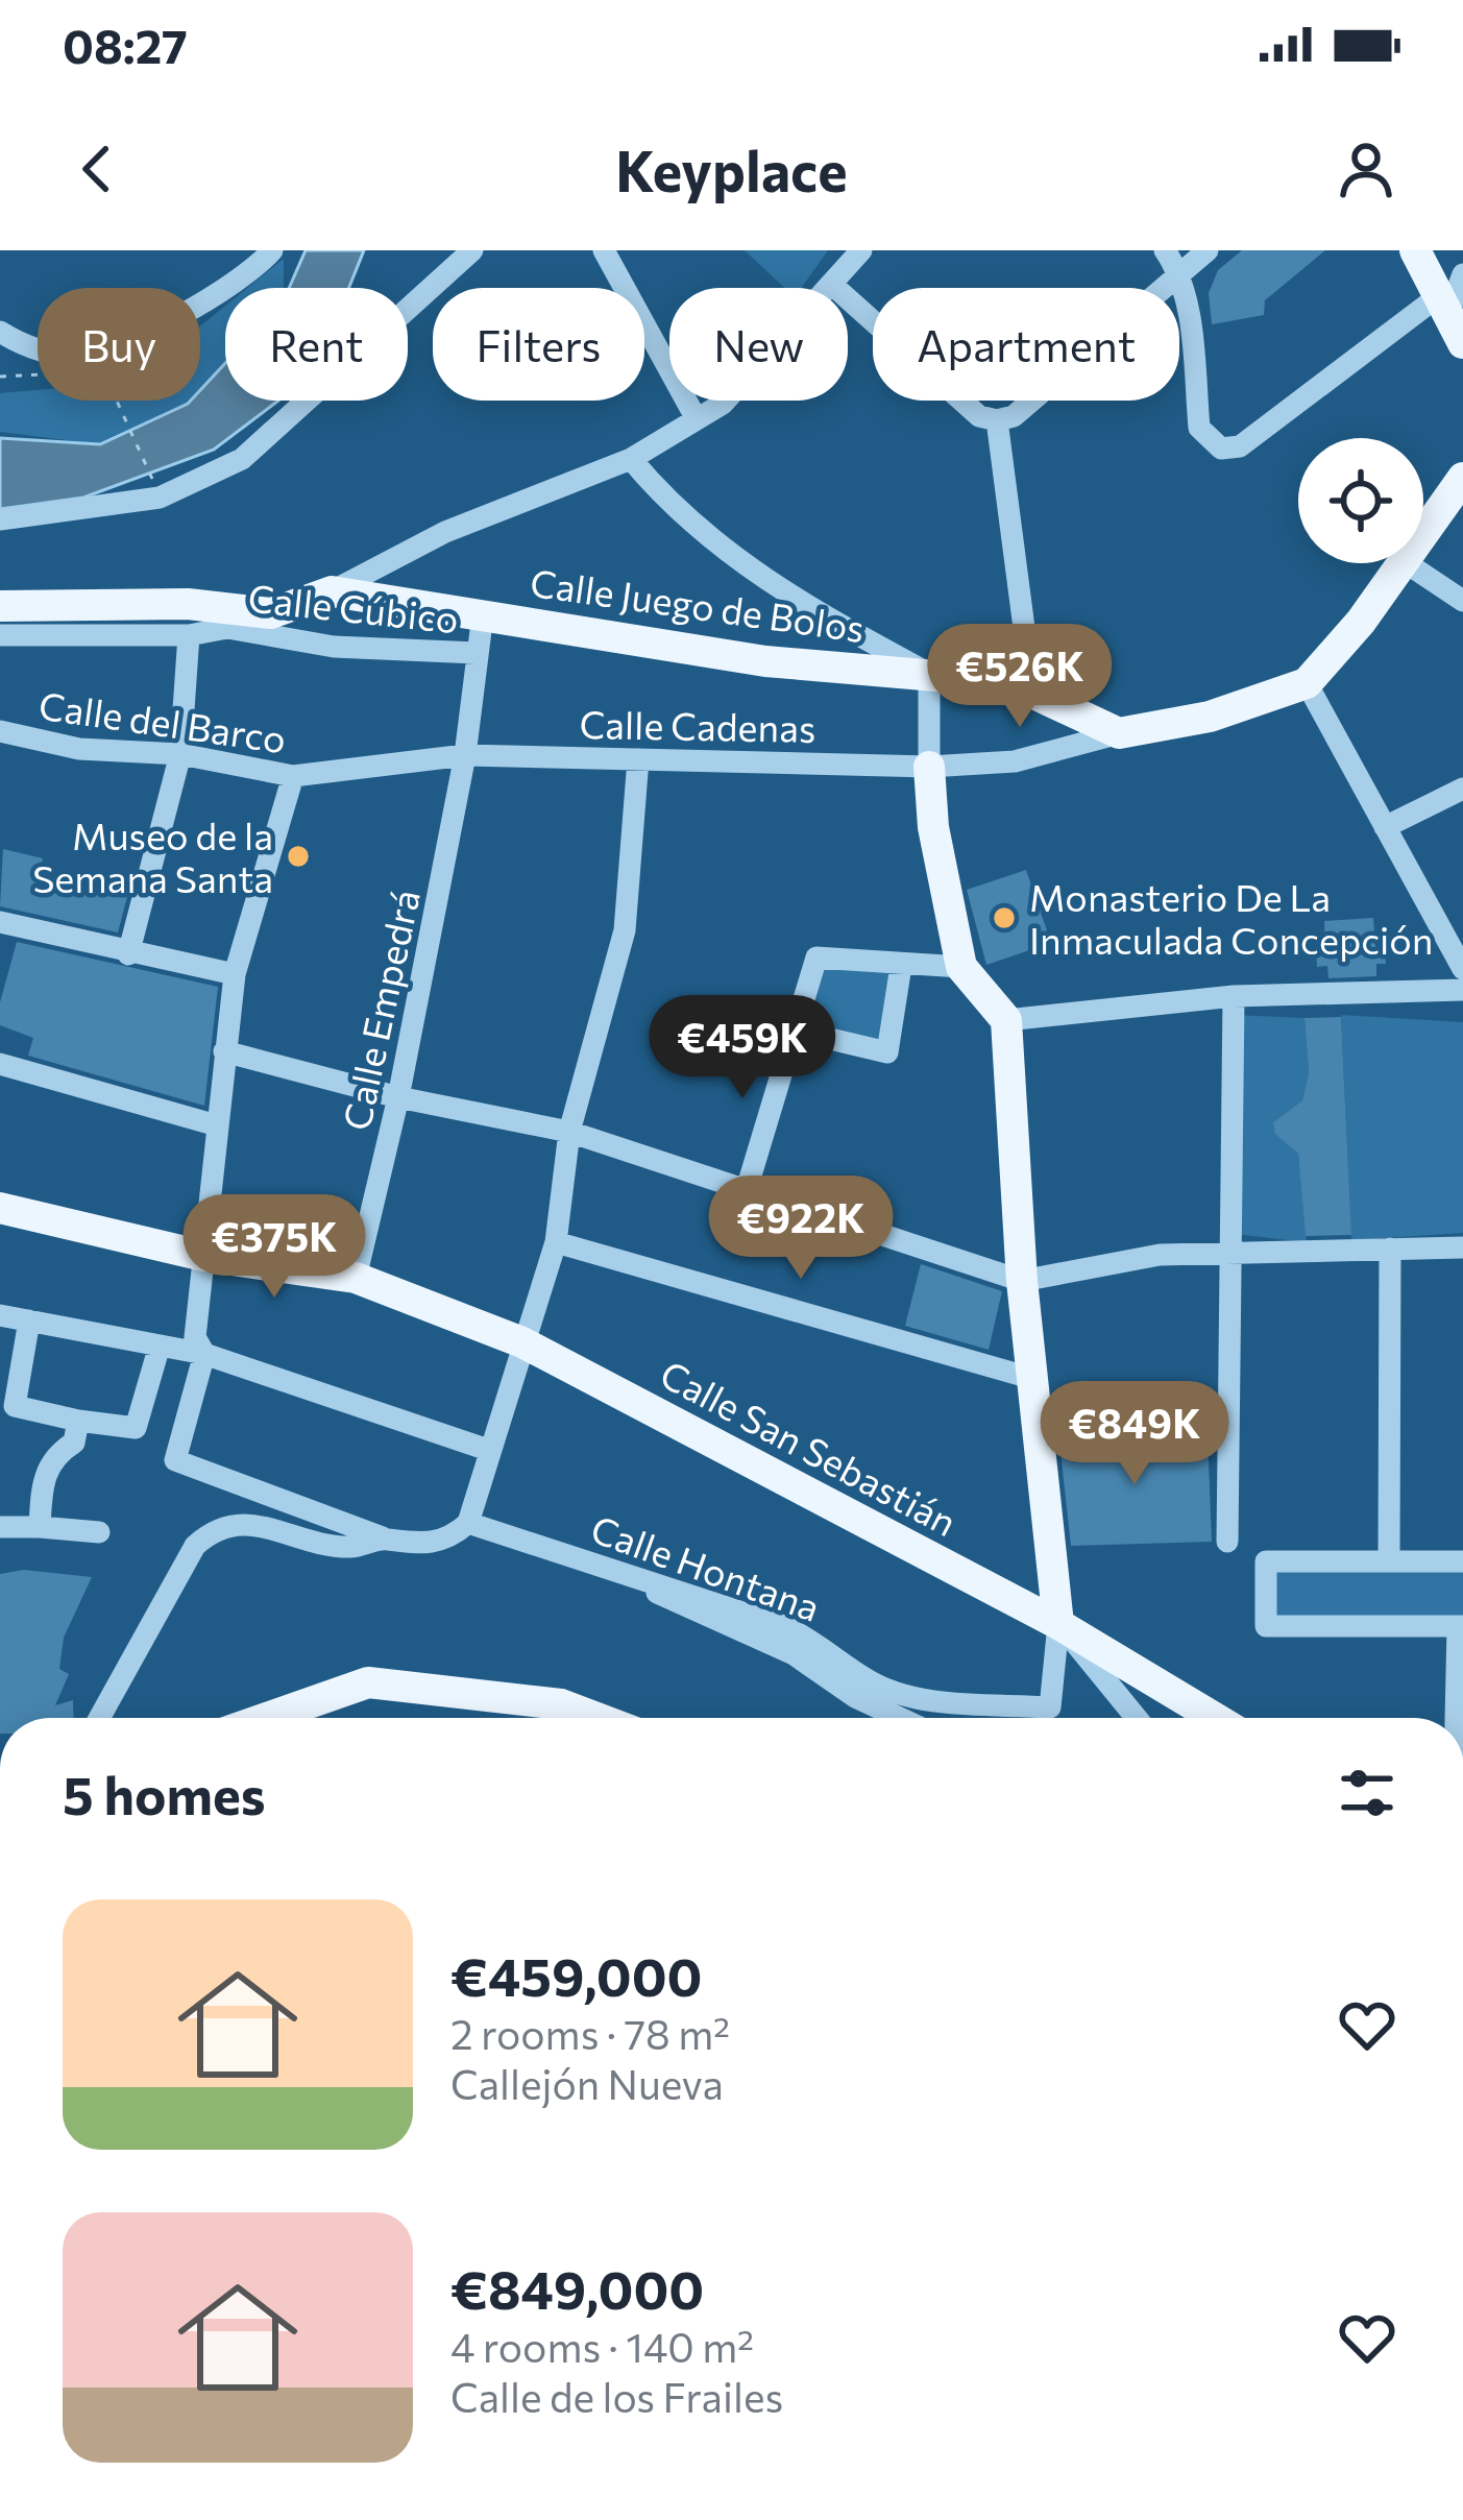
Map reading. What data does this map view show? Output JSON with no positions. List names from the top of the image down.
{
  "streets": {
    "main road": ["Calle Juego de Bolos", "Calle San Sebastián"],
    "street": [
      "Calle Cúbico",
      "Calle del Barco",
      "Calle Cadenas",
      "Calle Empedrá",
      "Calle Hontana"
    ]
  },
  "crossings": [
    ["Calle Juego de Bolos", "Calle Cadenas"],
    ["Calle Juego de Bolos", "Calle Empedrá"],
    ["Calle Cúbico", "Calle Empedrá"],
    ["Calle del Barco", "Calle Cadenas"],
    ["Calle del Barco", "Calle Empedrá"],
    ["Calle Cadenas", "Calle Empedrá"],
    ["Calle Empedrá", "Calle San Sebastián"],
    ["Calle San Sebastián", "Calle Hontana"]
  ],
  "places": ["Museo de la Semana Santa", "Monasterio De La Inmaculada Concepción"],
  "page": {
    "status": "08:27",
    "header": "Keyplace",
    "chip": [
      "Buy",
      "Rent",
      "Filters",
      "New",
      "Apartment"
    ],
    "price": [
      "€526K",
      "€459K",
      "€922K",
      "€375K",
      "€849K"
    ],
    "heading": "5 homes",
    "list": [
      {
        "name": "€459,000",
        "note": "2 rooms · 78 m² · Callejón Nueva"
      },
      {
        "name": "€849,000",
        "note": "4 rooms · 140 m² · Calle de los Frailes"
      }
    ]
  }
}
